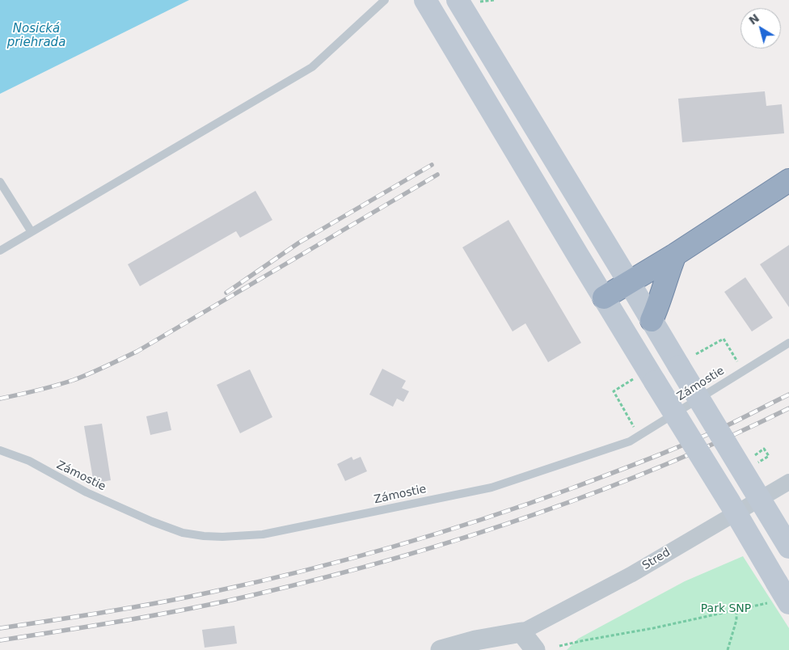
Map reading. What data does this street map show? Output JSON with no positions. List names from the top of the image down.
{
  "streets": {
    "street": ["Stred"],
    "lane": ["Zámostie"]
  },
  "water": ["Nosická priehrada"],
  "parks": ["Park SNP"],
  "north": "top left"
}
